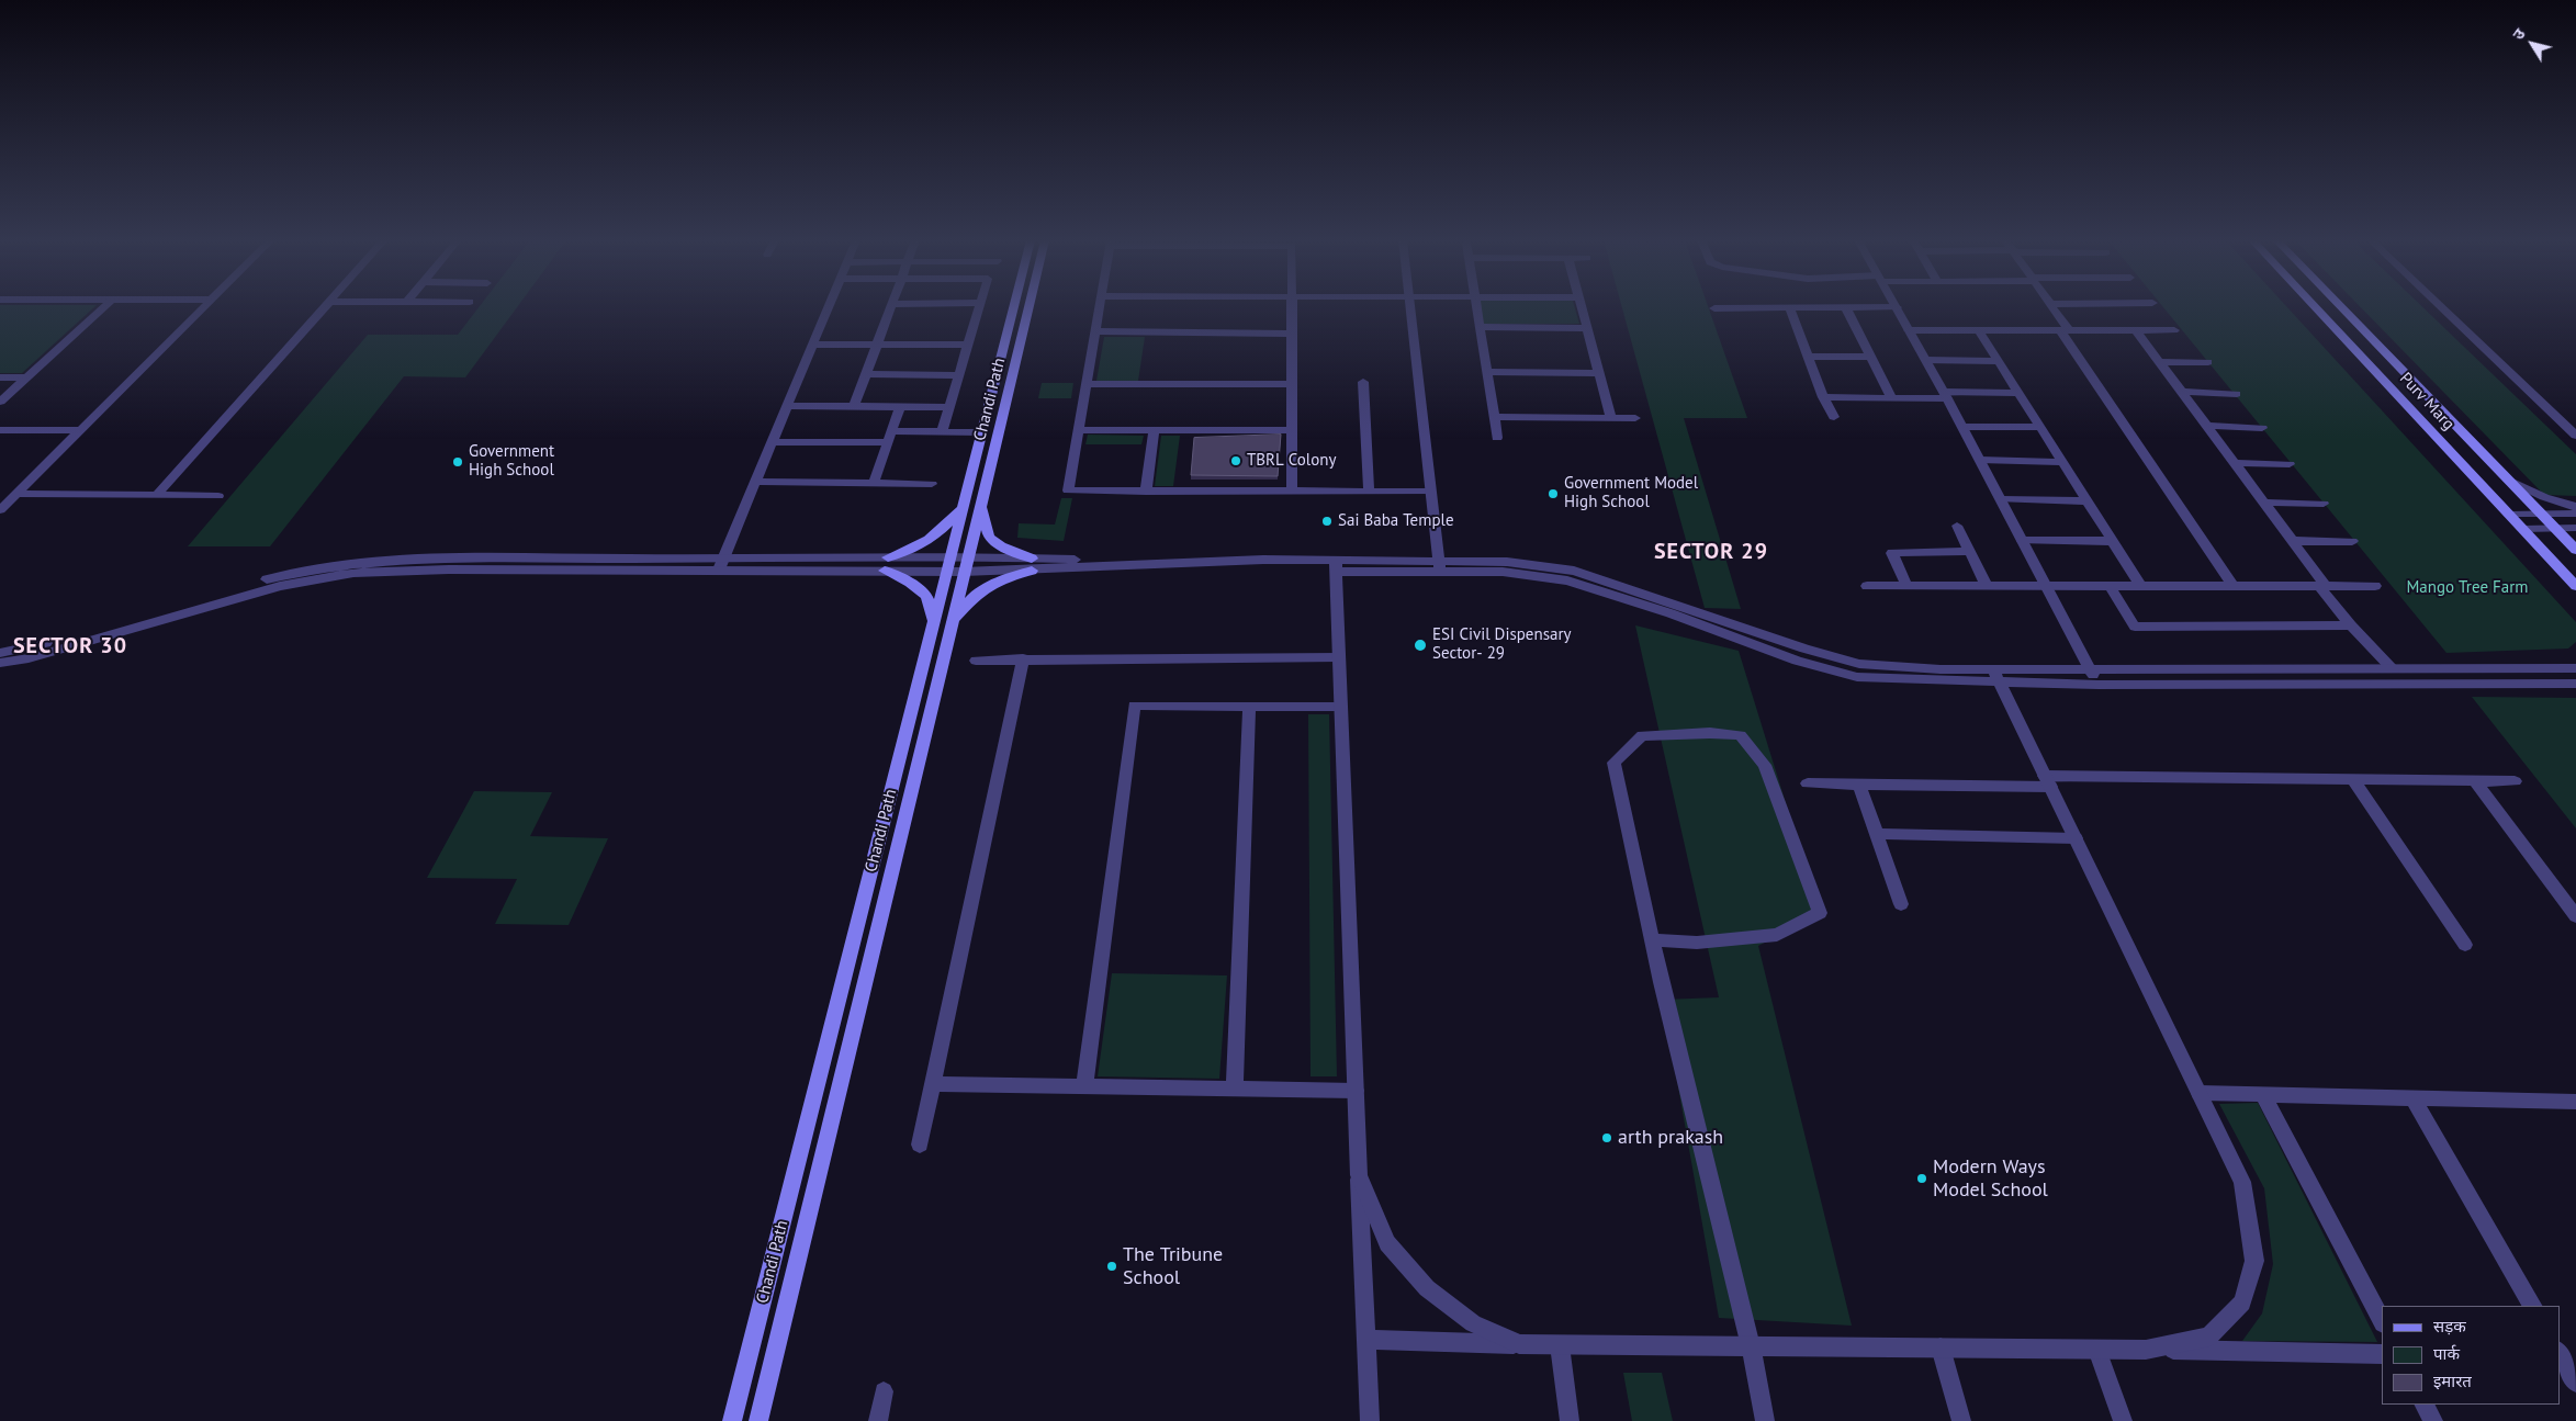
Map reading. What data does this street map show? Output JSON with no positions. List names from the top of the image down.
{
  "streets": {
    "main road": ["Chandi Path", "Purv Marg"]
  },
  "districts": ["SECTOR 29", "SECTOR 30"],
  "parks": ["Mango Tree Farm"],
  "places": [
    "TBRL Colony",
    "Government High School",
    "Government Model High School",
    "Sai Baba Temple",
    "ESI Civil Dispensary Sector- 29",
    "arth prakash",
    "Modern Ways Model School",
    "The Tribune School"
  ],
  "legend": ["सड़क", "पार्क", "इमारत"],
  "north": "top left"
}
